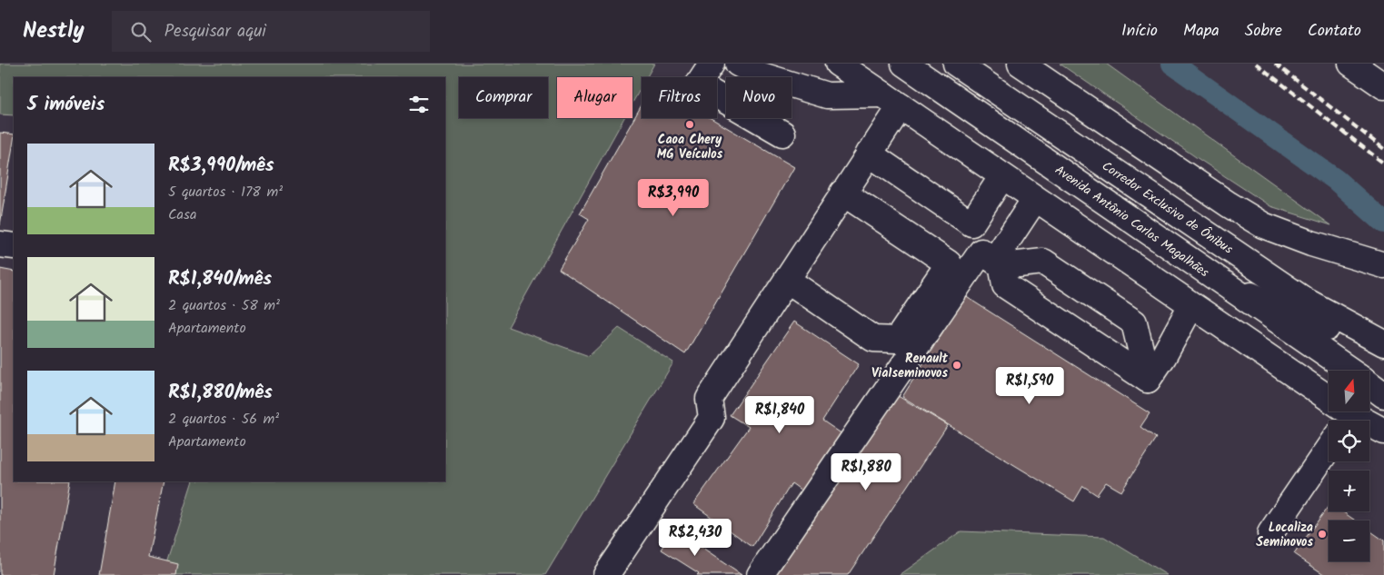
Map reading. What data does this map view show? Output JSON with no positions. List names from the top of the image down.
{
  "streets": {
    "main road": ["Corredor Exclusivo de Ônibus", "Avenida Antônio Carlos Magalhães"]
  },
  "places": ["Caoa Chery MG Veículos", "Renault Via1seminovos", "Localiza Seminovos"],
  "north": "top",
  "page": {
    "header": "Nestly",
    "search": "Pesquisar aqui",
    "nav": [
      "Início",
      "Mapa",
      "Sobre",
      "Contato"
    ],
    "chip": [
      "Comprar",
      "Alugar",
      "Filtros",
      "Novo"
    ],
    "heading": "5 imóveis",
    "list": [
      {
        "name": "R$3,990/mês",
        "note": "5 quartos · 178 m² · Casa"
      },
      {
        "name": "R$1,840/mês",
        "note": "2 quartos · 58 m² · Apartamento"
      },
      {
        "name": "R$1,880/mês",
        "note": "2 quartos · 56 m² · Apartamento"
      }
    ],
    "price": [
      "R$3,990",
      "R$1,590",
      "R$1,840",
      "R$1,880",
      "R$2,430"
    ],
    "map_buttons": ["+", "−"]
  }
}
